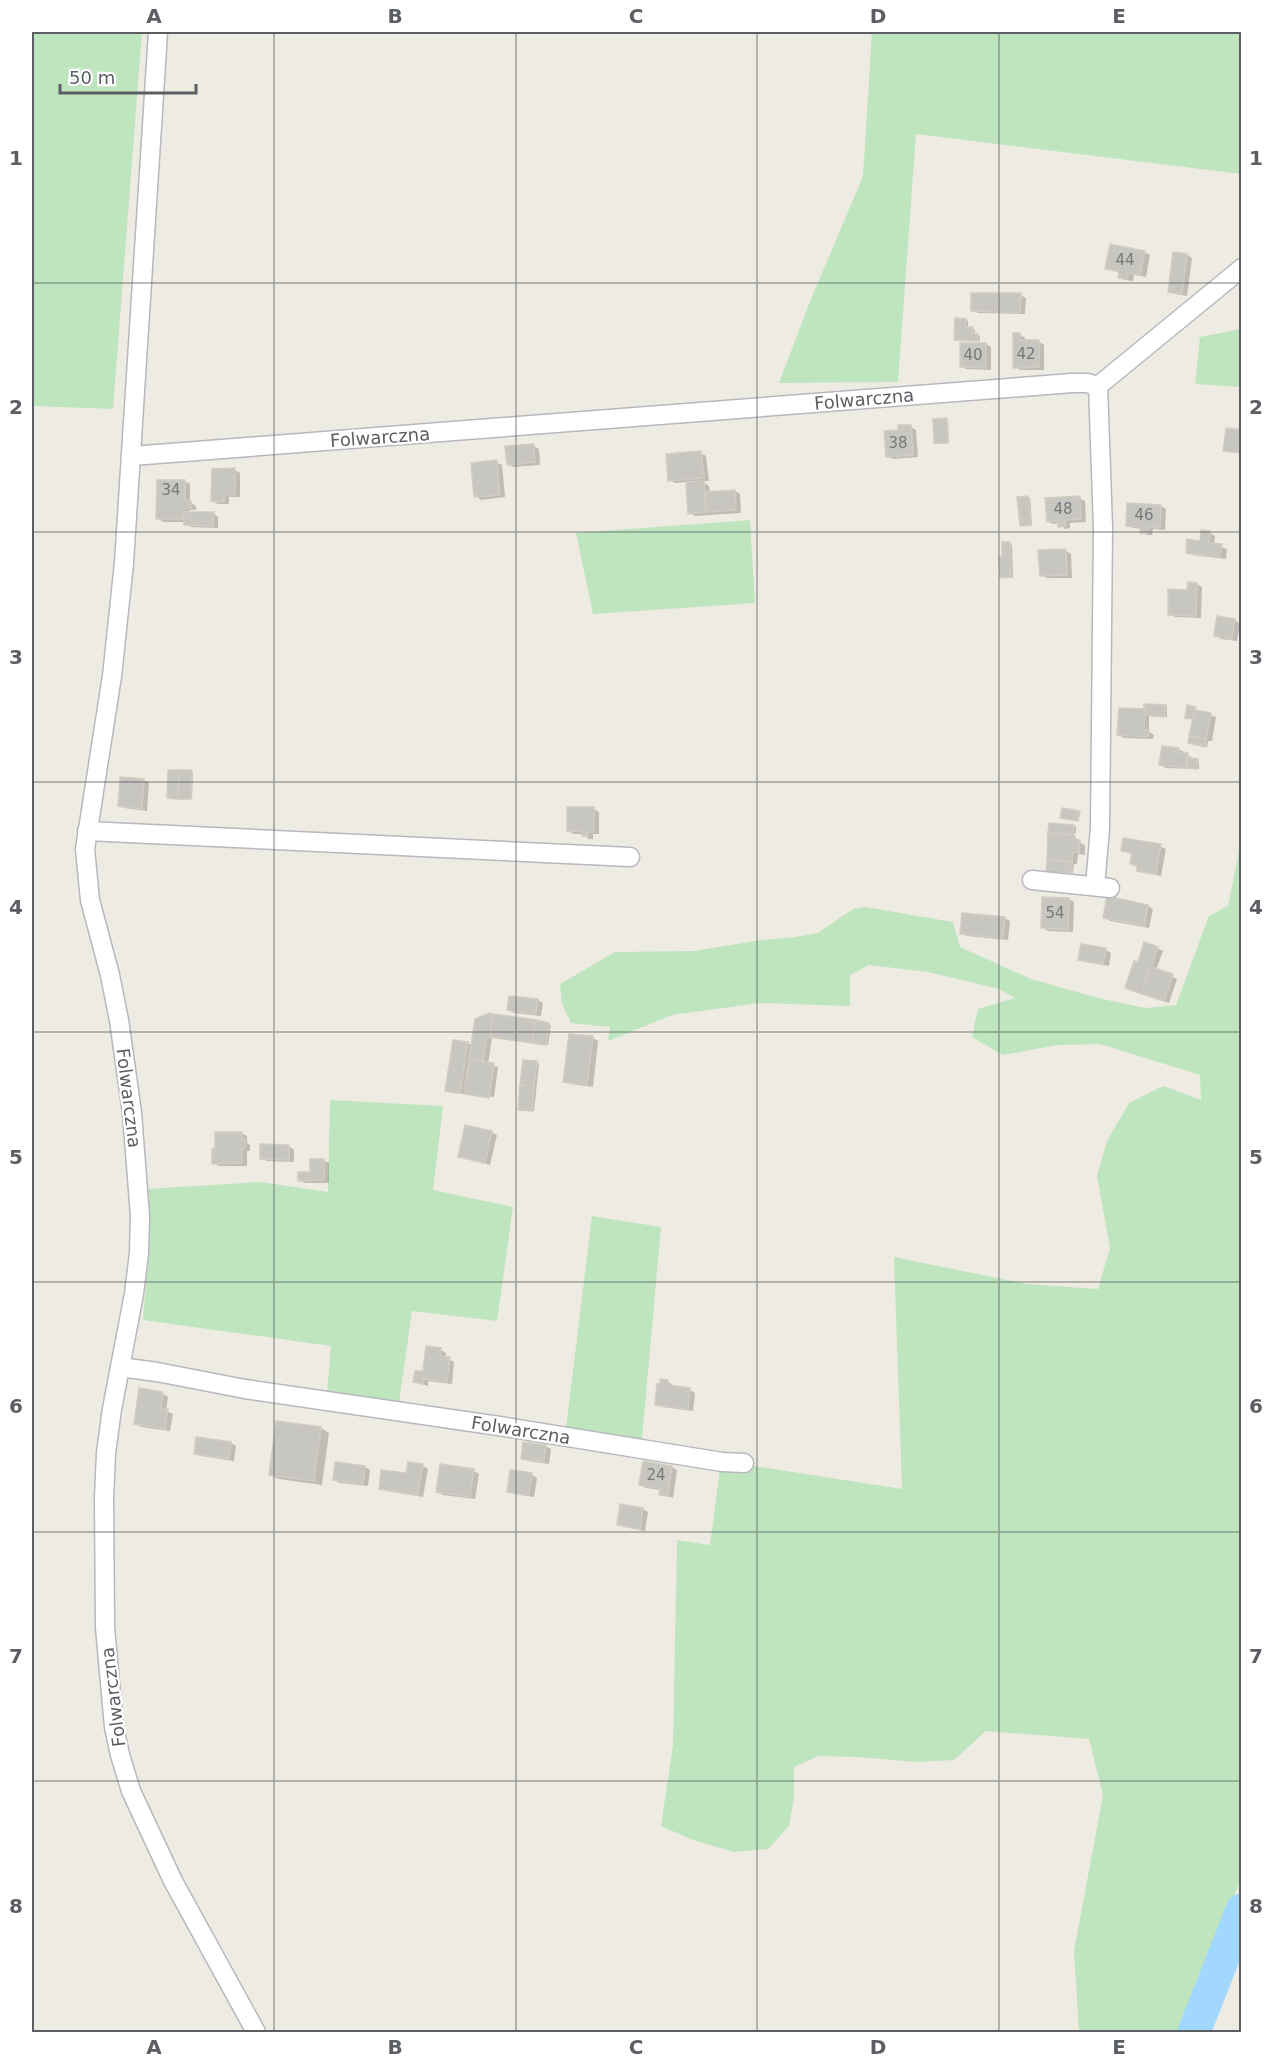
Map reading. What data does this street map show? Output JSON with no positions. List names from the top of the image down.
{
  "streets": {
    "street": ["Folwarczna"]
  },
  "house_numbers": [
    "44",
    "42",
    "40",
    "38",
    "34",
    "48",
    "46",
    "54",
    "24"
  ],
  "scale_bar": "50 m",
  "grid": {
    "columns": [
      "A",
      "B",
      "C",
      "D",
      "E"
    ],
    "rows": [
      "1",
      "2",
      "3",
      "4",
      "5",
      "6",
      "7",
      "8"
    ]
  }
}
